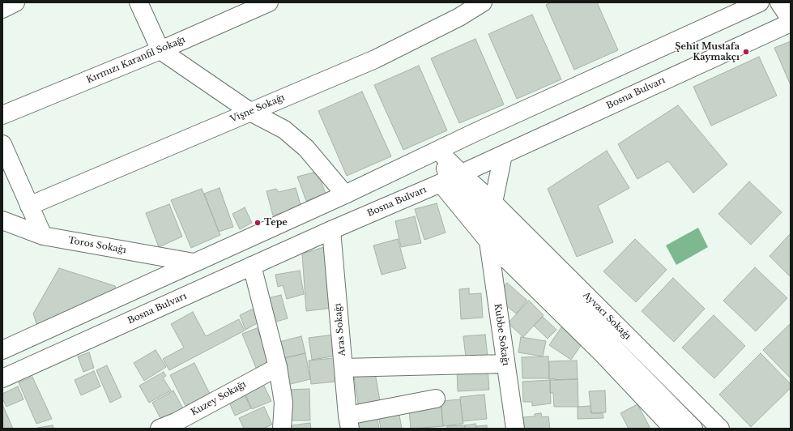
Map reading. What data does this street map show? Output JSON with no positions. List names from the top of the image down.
{
  "streets": {
    "street": [
      "Kırmızı Karanfil Sokağı",
      "Bosna Bulvarı",
      "Vişne Sokağı",
      "Toros Sokağı",
      "Ayvacı Sokağı",
      "Aras Sokağı",
      "Kubbe Sokağı",
      "Kuzey Sokağı"
    ]
  },
  "crossings": [
    ["Bosna Bulvarı", "Ayvacı Sokağı"],
    ["Bosna Bulvarı", "Aras Sokağı"]
  ],
  "places": ["Şehit Mustafa Kaymakçı", "Tepe"]
}
